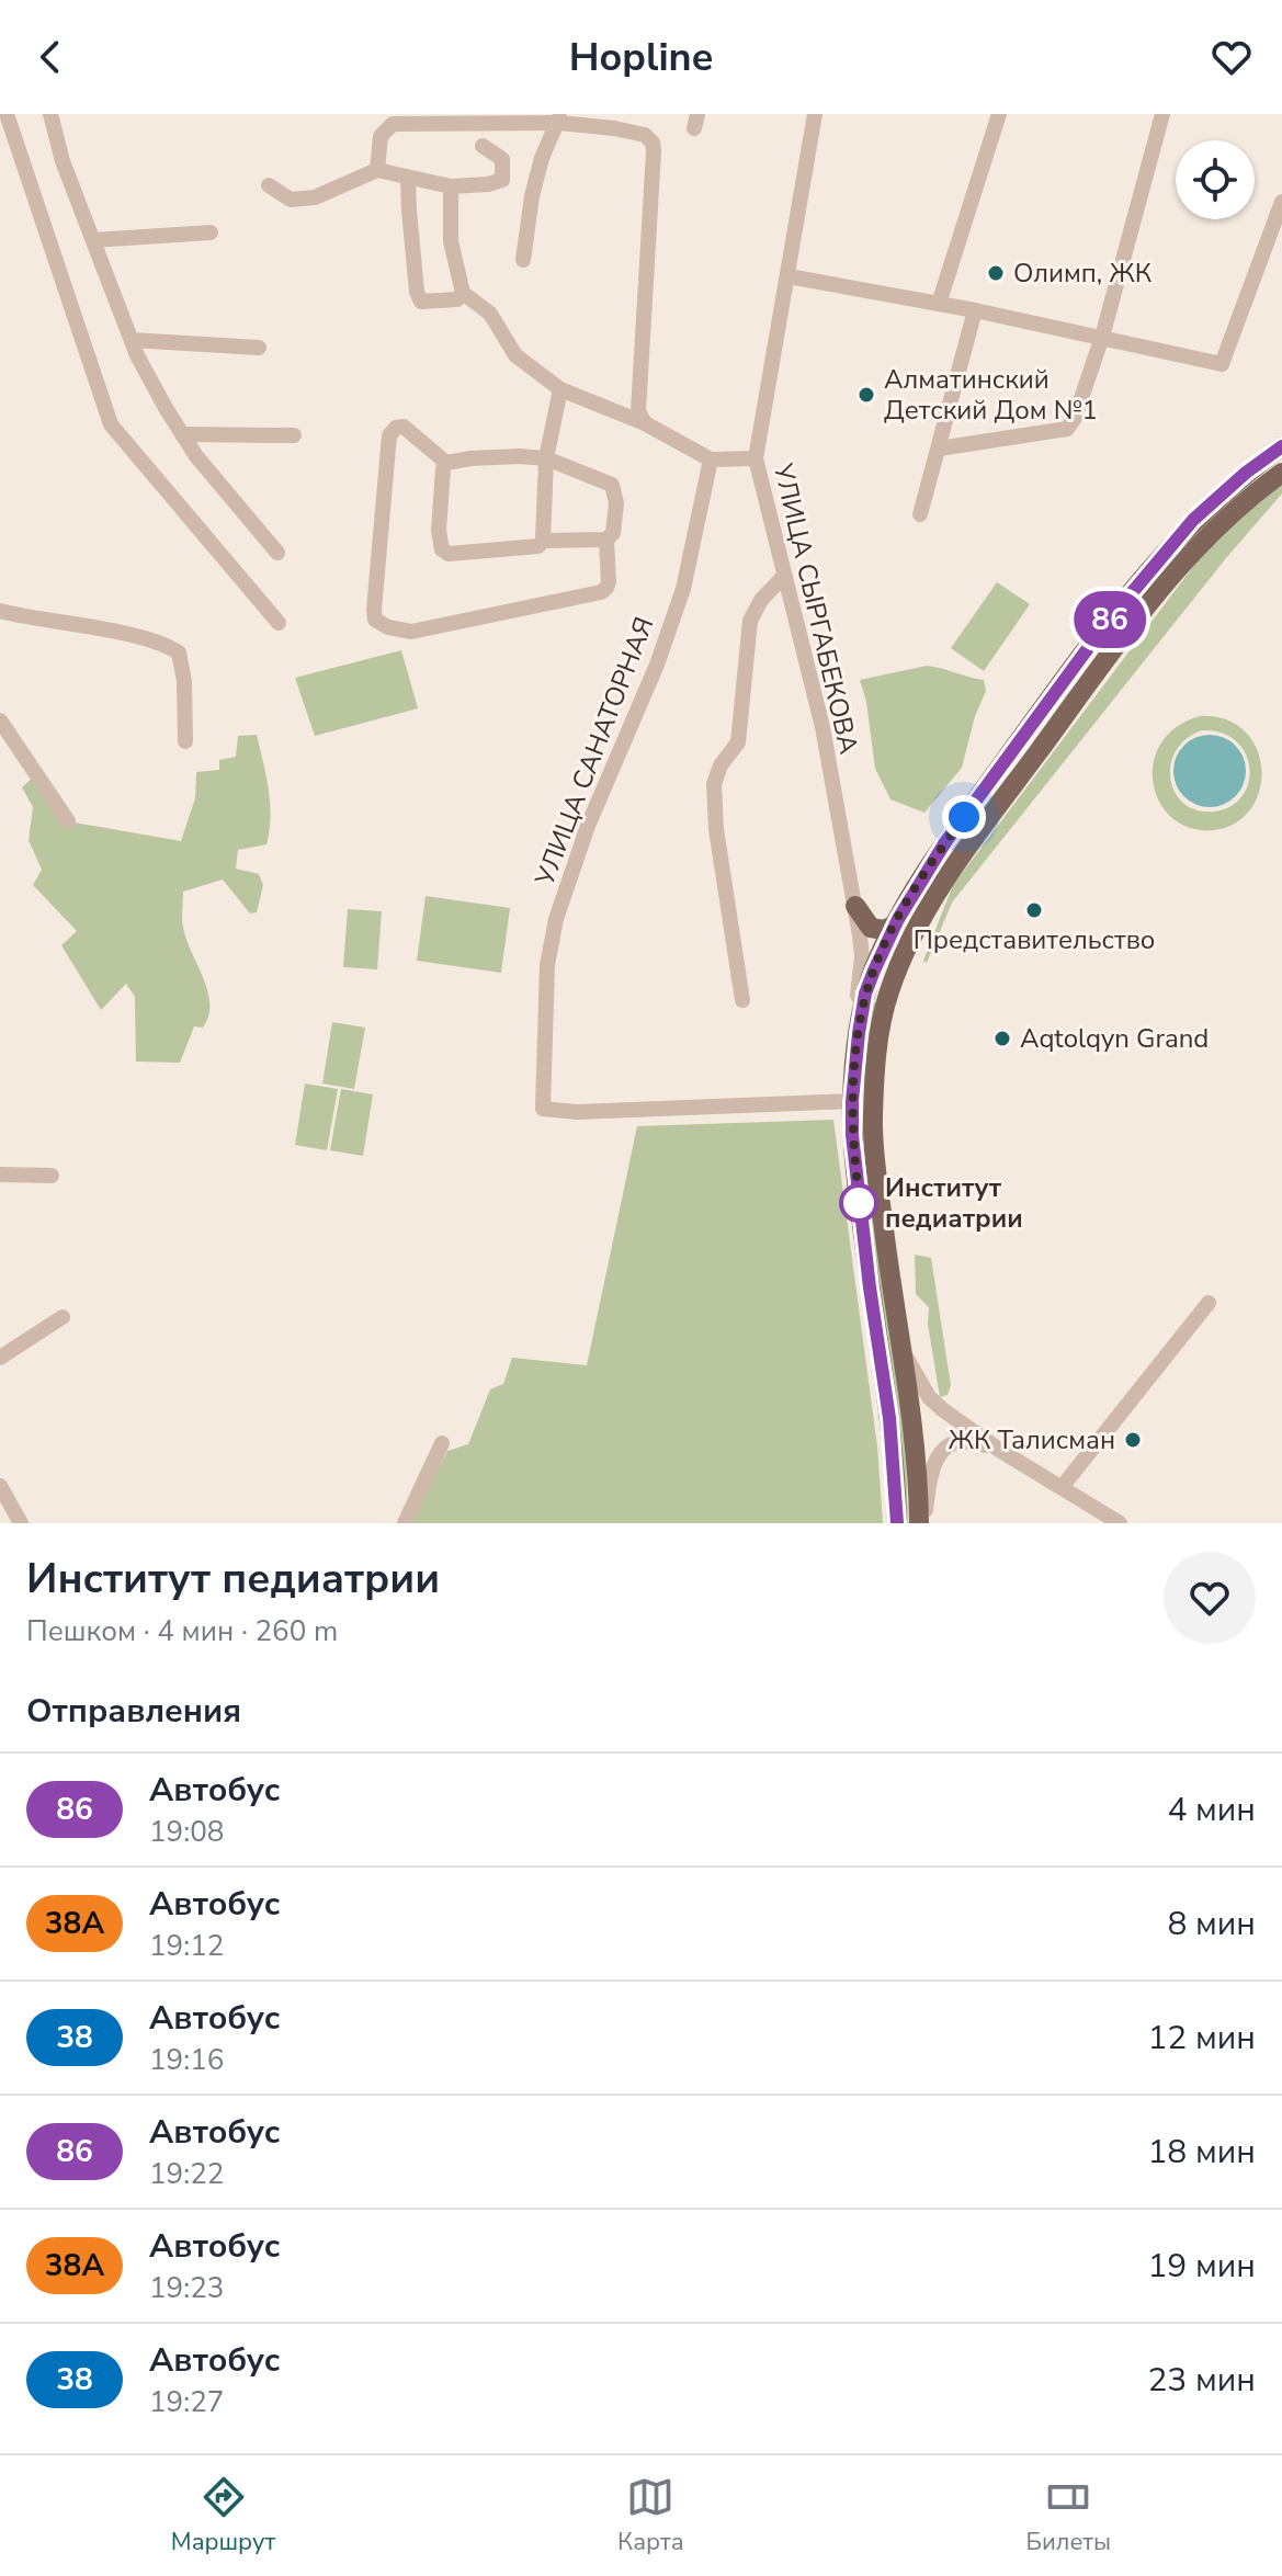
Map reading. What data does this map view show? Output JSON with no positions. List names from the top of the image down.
{
  "streets": {
    "street": ["УЛИЦА СЫРГАБЕКОВА", "УЛИЦА САНАТОРНАЯ"]
  },
  "crossings": [
    ["УЛИЦА СЫРГАБЕКОВА", "УЛИЦА САНАТОРНАЯ"]
  ],
  "places": [
    "Олимп, ЖК",
    "Алматинский Детский Дом №1",
    "Представительство",
    "Aqtolqyn Grand",
    "Институт педиатрии",
    "ЖК Талисман"
  ],
  "lines": ["bus line 86"],
  "page": {
    "header": "Hopline",
    "on_map": "86",
    "heading": [
      ["Институт педиатрии", "Пешком · 4 мин · 260 m"],
      "Отправления"
    ],
    "list": [
      {
        "mark": "86",
        "name": "Автобус",
        "note": "19:08",
        "value": "4 мин"
      },
      {
        "mark": "38А",
        "name": "Автобус",
        "note": "19:12",
        "value": "8 мин"
      },
      {
        "mark": "38",
        "name": "Автобус",
        "note": "19:16",
        "value": "12 мин"
      },
      {
        "mark": "86",
        "name": "Автобус",
        "note": "19:22",
        "value": "18 мин"
      },
      {
        "mark": "38А",
        "name": "Автобус",
        "note": "19:23",
        "value": "19 мин"
      },
      {
        "mark": "38",
        "name": "Автобус",
        "note": "19:27",
        "value": "23 мин"
      }
    ],
    "tabs": ["Маршрут", "Карта", "Билеты"]
  }
}
